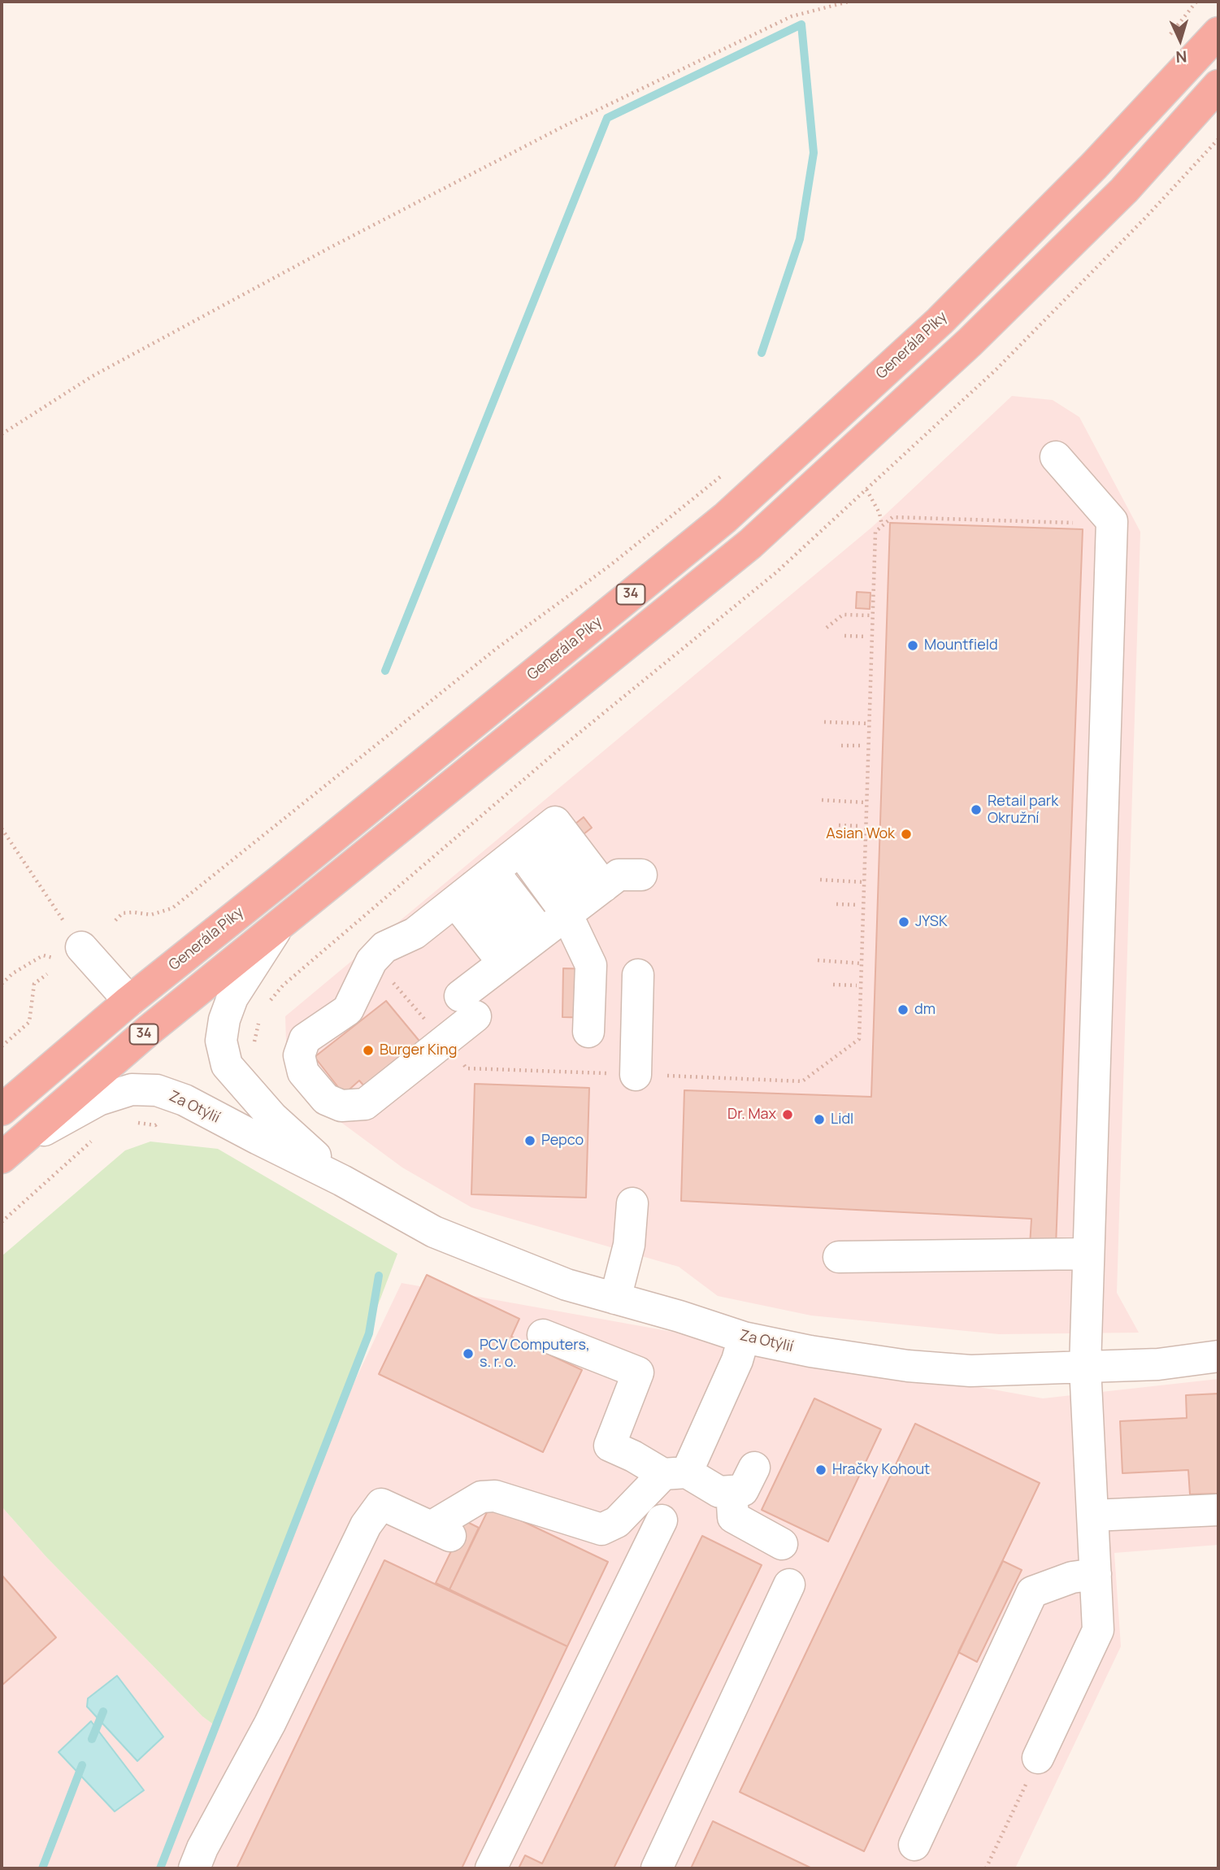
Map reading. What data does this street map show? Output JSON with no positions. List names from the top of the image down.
{
  "streets": {
    "highway": ["Generála Píky", "34"],
    "street": ["Za Otýlií"]
  },
  "crossings": [
    ["34", "Za Otýlií"]
  ],
  "places": [
    "Mountfield",
    "Retail park Okružní",
    "Asian Wok",
    "JYSK",
    "dm",
    "Burger King",
    "Dr. Max",
    "Lidl",
    "Pepco",
    "PCV Computers, s. r. o.",
    "Hračky Kohout"
  ],
  "north": "bottom"
}
